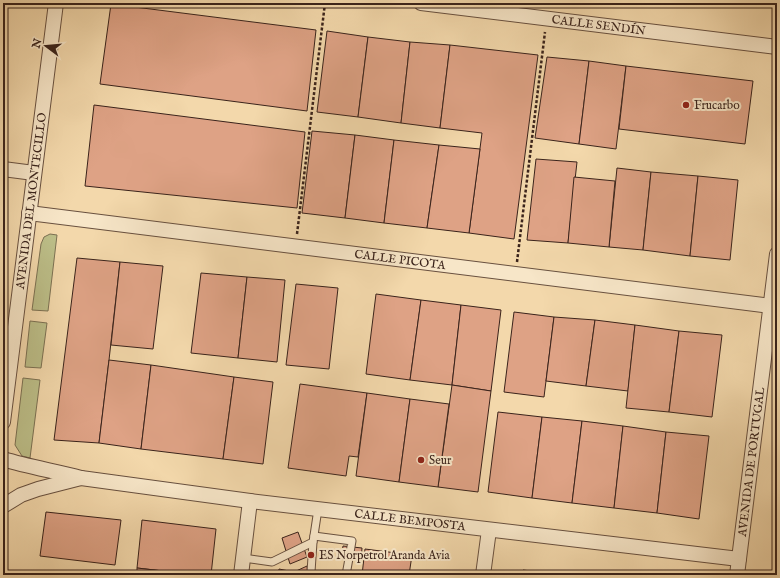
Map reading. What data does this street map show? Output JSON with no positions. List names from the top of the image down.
{
  "streets": {
    "street": [
      "CALLE SENDÍN",
      "AVENIDA DEL MONTECILLO",
      "CALLE PICOTA",
      "AVENIDA DE PORTUGAL",
      "CALLE BEMPOSTA"
    ]
  },
  "crossings": [
    ["AVENIDA DEL MONTECILLO", "CALLE PICOTA"],
    ["CALLE PICOTA", "AVENIDA DE PORTUGAL"],
    ["AVENIDA DE PORTUGAL", "CALLE BEMPOSTA"]
  ],
  "places": ["Frucarbo", "Seur", "ES Norpetrol Aranda Avia"],
  "north": "left"
}
